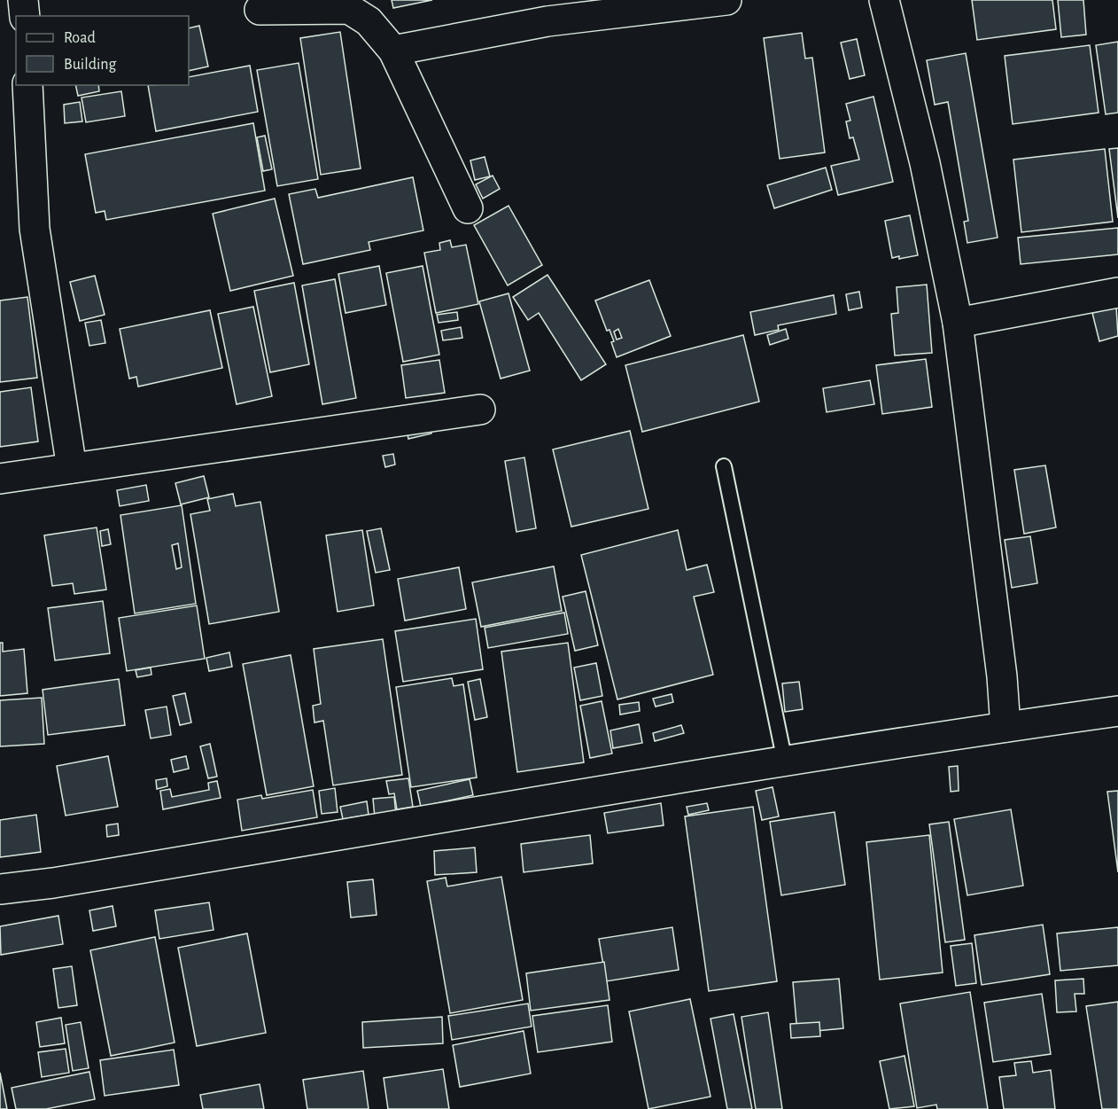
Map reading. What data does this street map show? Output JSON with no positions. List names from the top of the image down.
{
  "legend": ["Road", "Building"]
}
